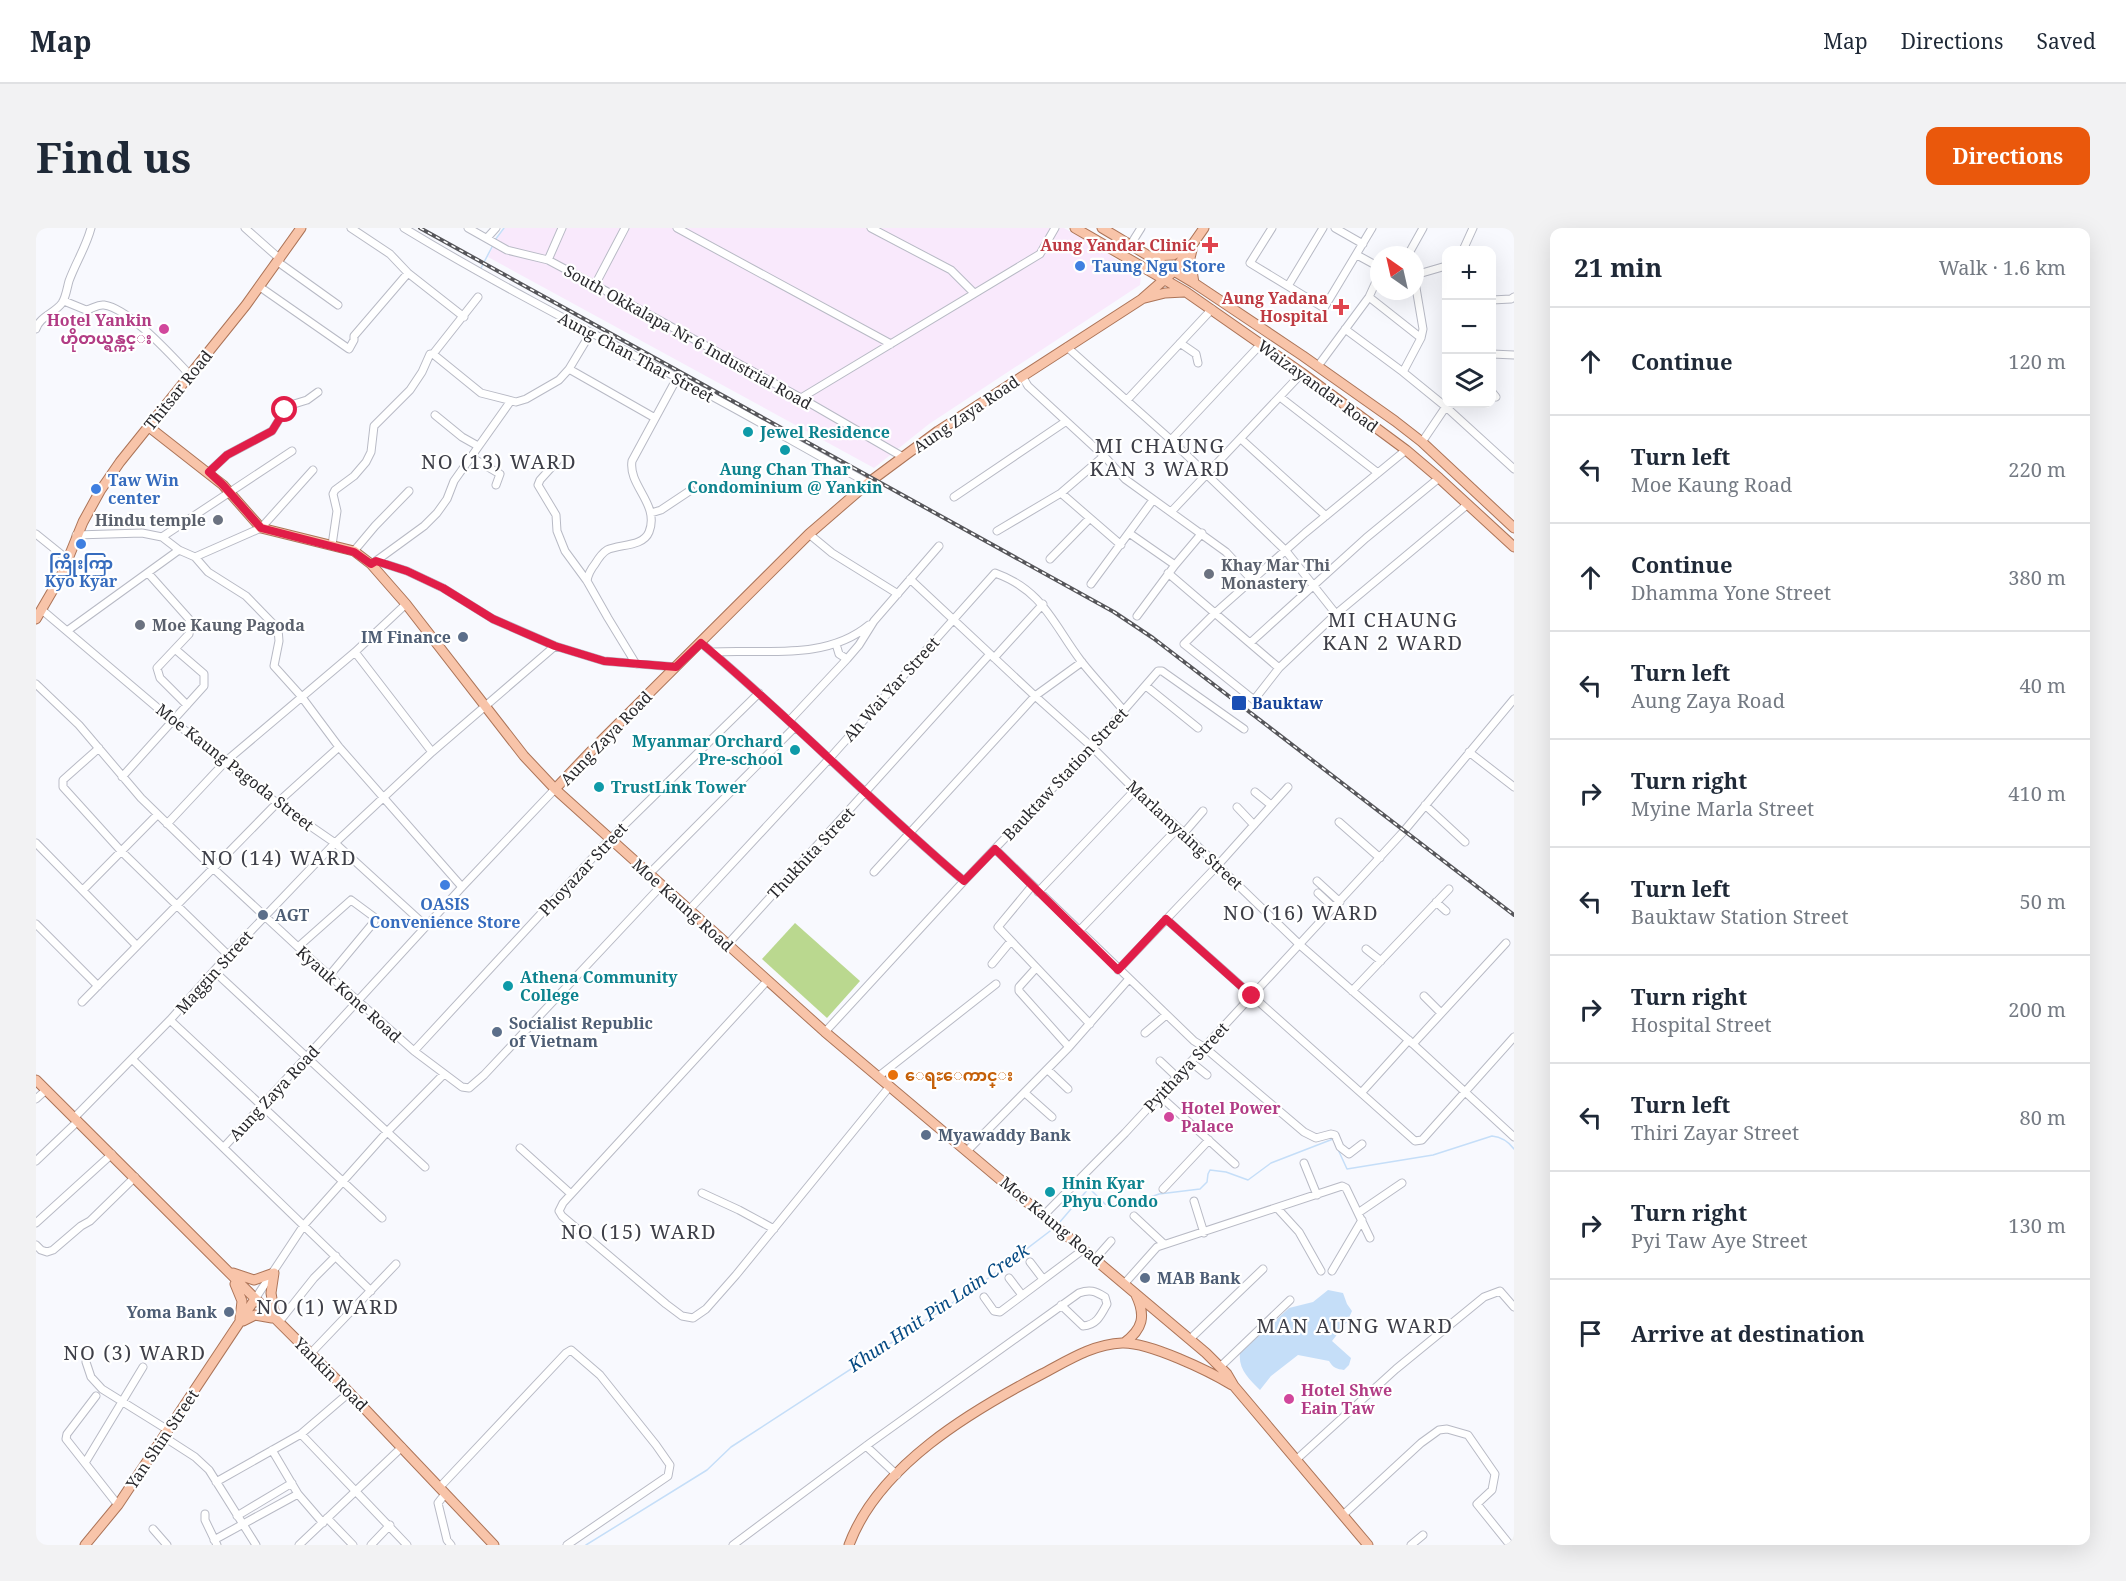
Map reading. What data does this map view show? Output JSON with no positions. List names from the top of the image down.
{
  "streets": {
    "main road": [
      "Waizayandar Road",
      "Thitsar Road",
      "Aung Zaya Road",
      "Moe Kaung Road",
      "Yankin Road",
      "Yan Shin Street"
    ],
    "street": [
      "South Okkalapa Nr 6 Industrial Road",
      "Aung Chan Thar Street",
      "Ah Wai Yar Street",
      "Moe Kaung Pagoda Street",
      "Bauktaw Station Street",
      "Marlamyaing Street",
      "Thukhita Street",
      "Phoyazar Street",
      "Maggin Street",
      "Kyauk Kone Road",
      "Pyithaya Street"
    ]
  },
  "crossings": [
    ["South Okkalapa Nr 6 Industrial Road", "Aung Zaya Road"],
    ["Aung Chan Thar Street", "Aung Zaya Road"],
    ["Waizayandar Road", "Aung Zaya Road"],
    ["Thitsar Road", "Moe Kaung Pagoda Street"],
    ["Aung Zaya Road", "Moe Kaung Pagoda Street"],
    ["Aung Zaya Road", "Moe Kaung Road"],
    ["Aung Zaya Road", "Kyauk Kone Road"],
    ["Ah Wai Yar Street", "Marlamyaing Street"],
    ["Ah Wai Yar Street", "Thukhita Street"],
    ["Ah Wai Yar Street", "Moe Kaung Road"],
    ["Moe Kaung Pagoda Street", "Maggin Street"],
    ["Bauktaw Station Street", "Marlamyaing Street"],
    ["Bauktaw Station Street", "Moe Kaung Road"],
    ["Marlamyaing Street", "Thukhita Street"],
    ["Marlamyaing Street", "Pyithaya Street"],
    ["Thukhita Street", "Moe Kaung Road"],
    ["Phoyazar Street", "Moe Kaung Road"],
    ["Phoyazar Street", "Kyauk Kone Road"],
    ["Moe Kaung Road", "Maggin Street"],
    ["Moe Kaung Road", "Kyauk Kone Road"],
    ["Moe Kaung Road", "Pyithaya Street"],
    ["Maggin Street", "Kyauk Kone Road"],
    ["Maggin Street", "Yankin Road"],
    ["Yankin Road", "Yan Shin Street"]
  ],
  "districts": [
    "MI CHAUNG KAN 3 WARD",
    "NO (13) WARD",
    "MI CHAUNG KAN 2 WARD",
    "NO (14) WARD",
    "NO (16) WARD",
    "NO (15) WARD",
    "NO (1) WARD",
    "MAN AUNG WARD",
    "NO (3) WARD"
  ],
  "water": ["Khun Hnit Pin Lain Creek"],
  "places": {
    "health": ["Aung Yandar Clinic", "Aung Yadana Hospital"],
    "other": [
      "Taung Ngu Store",
      "Hotel Yankin ဟိုတယ္ရန္ကင္း",
      "Jewel Residence",
      "Aung Chan Thar Condominium @ Yankin",
      "Taw Win center",
      "Hindu temple",
      "ကြိုးကြာ Kyo Kyar",
      "Khay Mar Thi Monastery",
      "Moe Kaung Pagoda",
      "IM Finance",
      "Myanmar Orchard Pre-school",
      "TrustLink Tower",
      "OASIS Convenience Store",
      "AGT",
      "Athena Community College",
      "Socialist Republic of Vietnam",
      "ေရႊေကာင္း",
      "Hotel Power Palace",
      "Myawaddy Bank",
      "Hnin Kyar Phyu Condo",
      "MAB Bank",
      "Yoma Bank",
      "Hotel Shwe Eain Taw"
    ],
    "transit": ["Bauktaw"]
  },
  "north": "top left",
  "page": {
    "header": "Map",
    "nav": ["Map", "Directions", "Saved"],
    "buttons": "Directions",
    "title": "Find us",
    "heading": ["21 min", "Walk · 1.6 km"],
    "map_buttons": ["+", "−"],
    "list": [
      ["Continue", "120 m"],
      ["Turn left", "Moe Kaung Road", "220 m"],
      ["Continue", "Dhamma Yone Street", "380 m"],
      ["Turn left", "Aung Zaya Road", "40 m"],
      ["Turn right", "Myine Marla Street", "410 m"],
      ["Turn left", "Bauktaw Station Street", "50 m"],
      ["Turn right", "Hospital Street", "200 m"],
      ["Turn left", "Thiri Zayar Street", "80 m"],
      ["Turn right", "Pyi Taw Aye Street", "130 m"],
      "Arrive at destination"
    ]
  }
}
